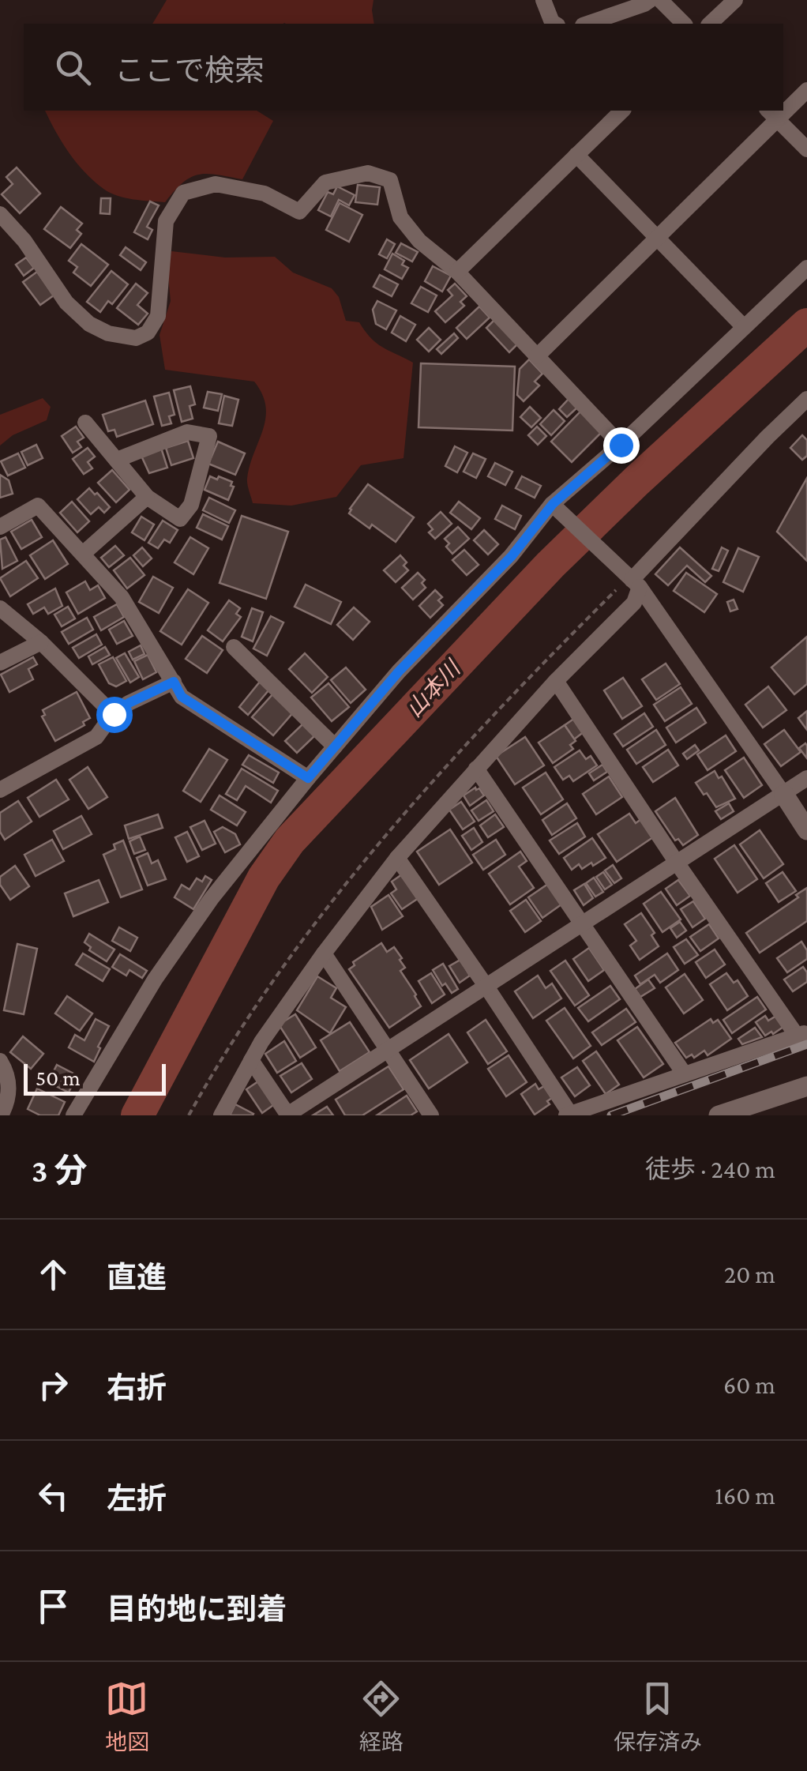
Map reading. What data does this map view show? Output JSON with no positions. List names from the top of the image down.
{
  "water": ["山本川"],
  "scale_bar": "50 m",
  "page": {
    "search": "ここで検索",
    "scale": "50 m",
    "heading": ["3 分", "徒歩 · 240 m"],
    "list": [
      ["直進", "20 m"],
      ["右折", "60 m"],
      ["左折", "160 m"],
      "目的地に到着"
    ],
    "nav": ["地図", "経路", "保存済み"]
  }
}
